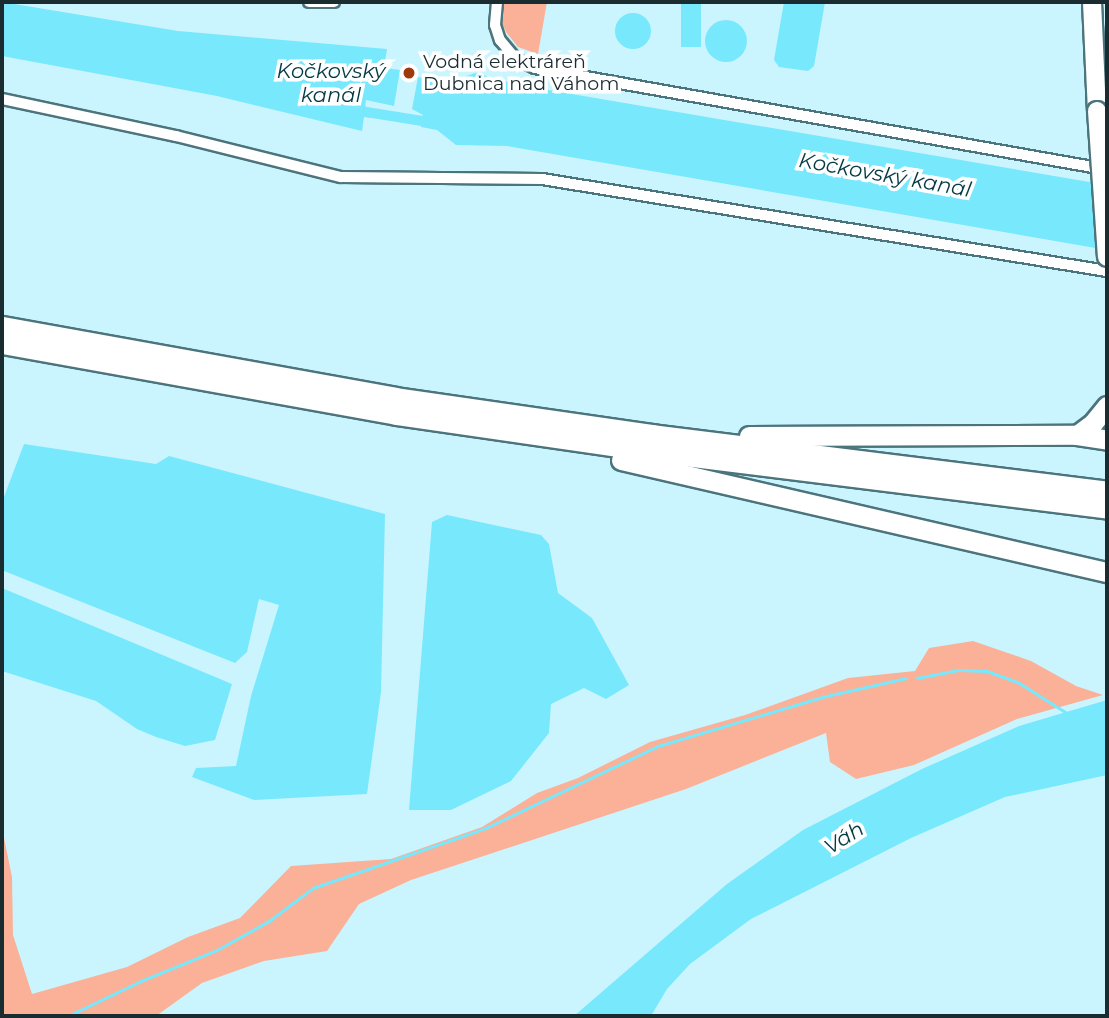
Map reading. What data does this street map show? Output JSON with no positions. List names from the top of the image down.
{
  "water": ["Kočkovský kanál", "Váh"],
  "places": ["Vodná elektráreň Dubnica nad Váhom"]
}
